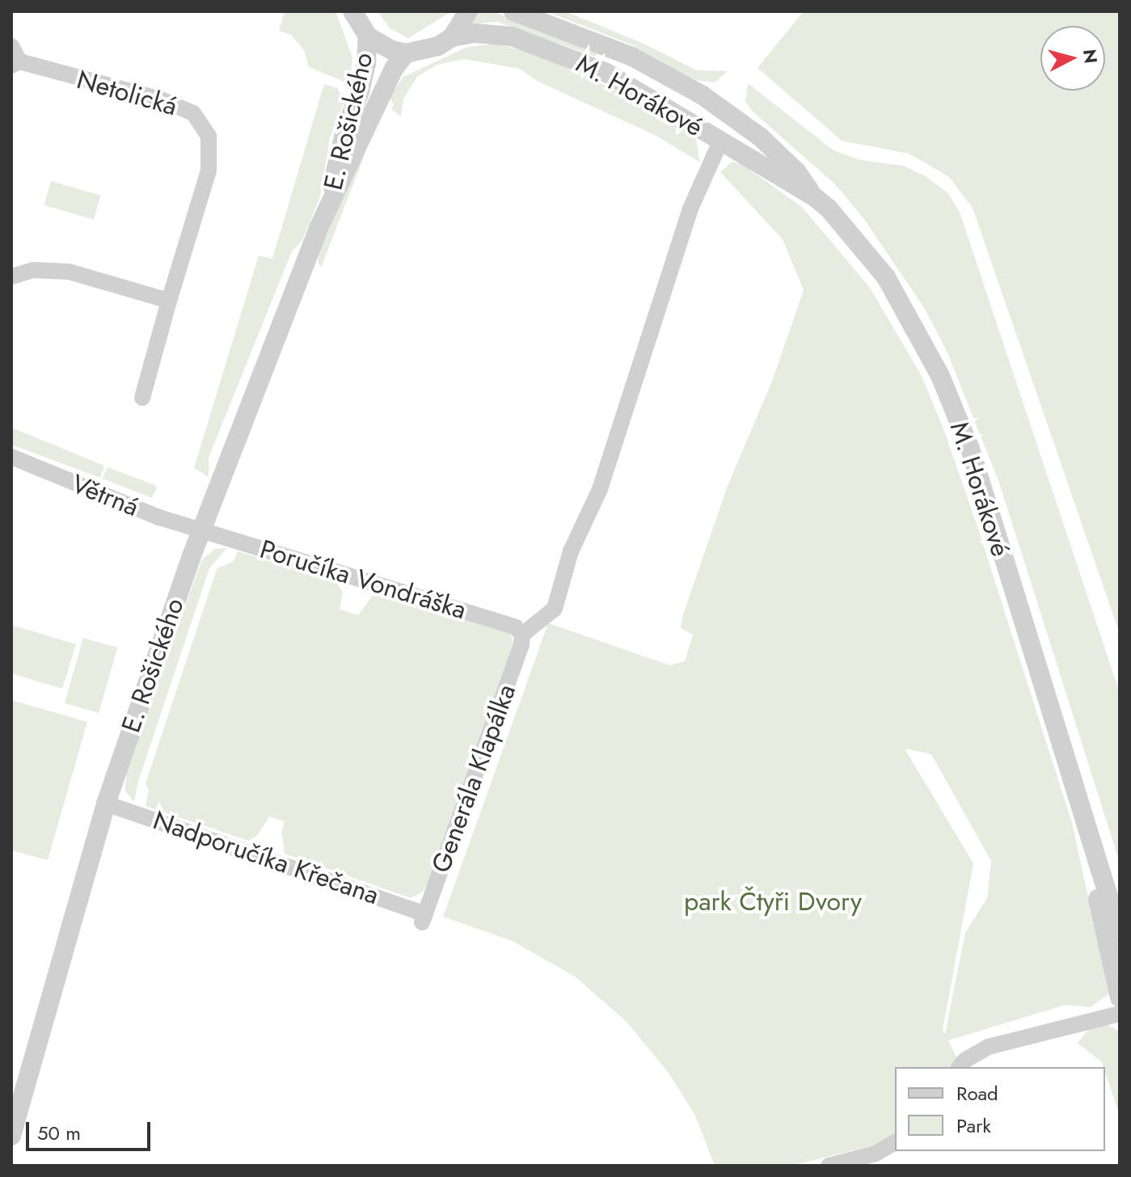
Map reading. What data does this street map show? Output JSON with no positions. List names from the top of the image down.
{
  "streets": {
    "street": [
      "Netolická",
      "M. Horákové",
      "E. Rošického",
      "Větrná",
      "Poručíka Vondráška",
      "Generála Klapálka",
      "Nadporučíka Křečana"
    ]
  },
  "crossings": [
    ["E. Rošického", "Větrná"],
    ["E. Rošického", "Poručíka Vondráška"],
    ["E. Rošického", "Nadporučíka Křečana"],
    ["Větrná", "Poručíka Vondráška"],
    ["Poručíka Vondráška", "Generála Klapálka"],
    ["Generála Klapálka", "Nadporučíka Křečana"]
  ],
  "parks": ["park Čtyři Dvory"],
  "legend": ["Road", "Park"],
  "scale_bar": "50 m",
  "north": "right"
}
